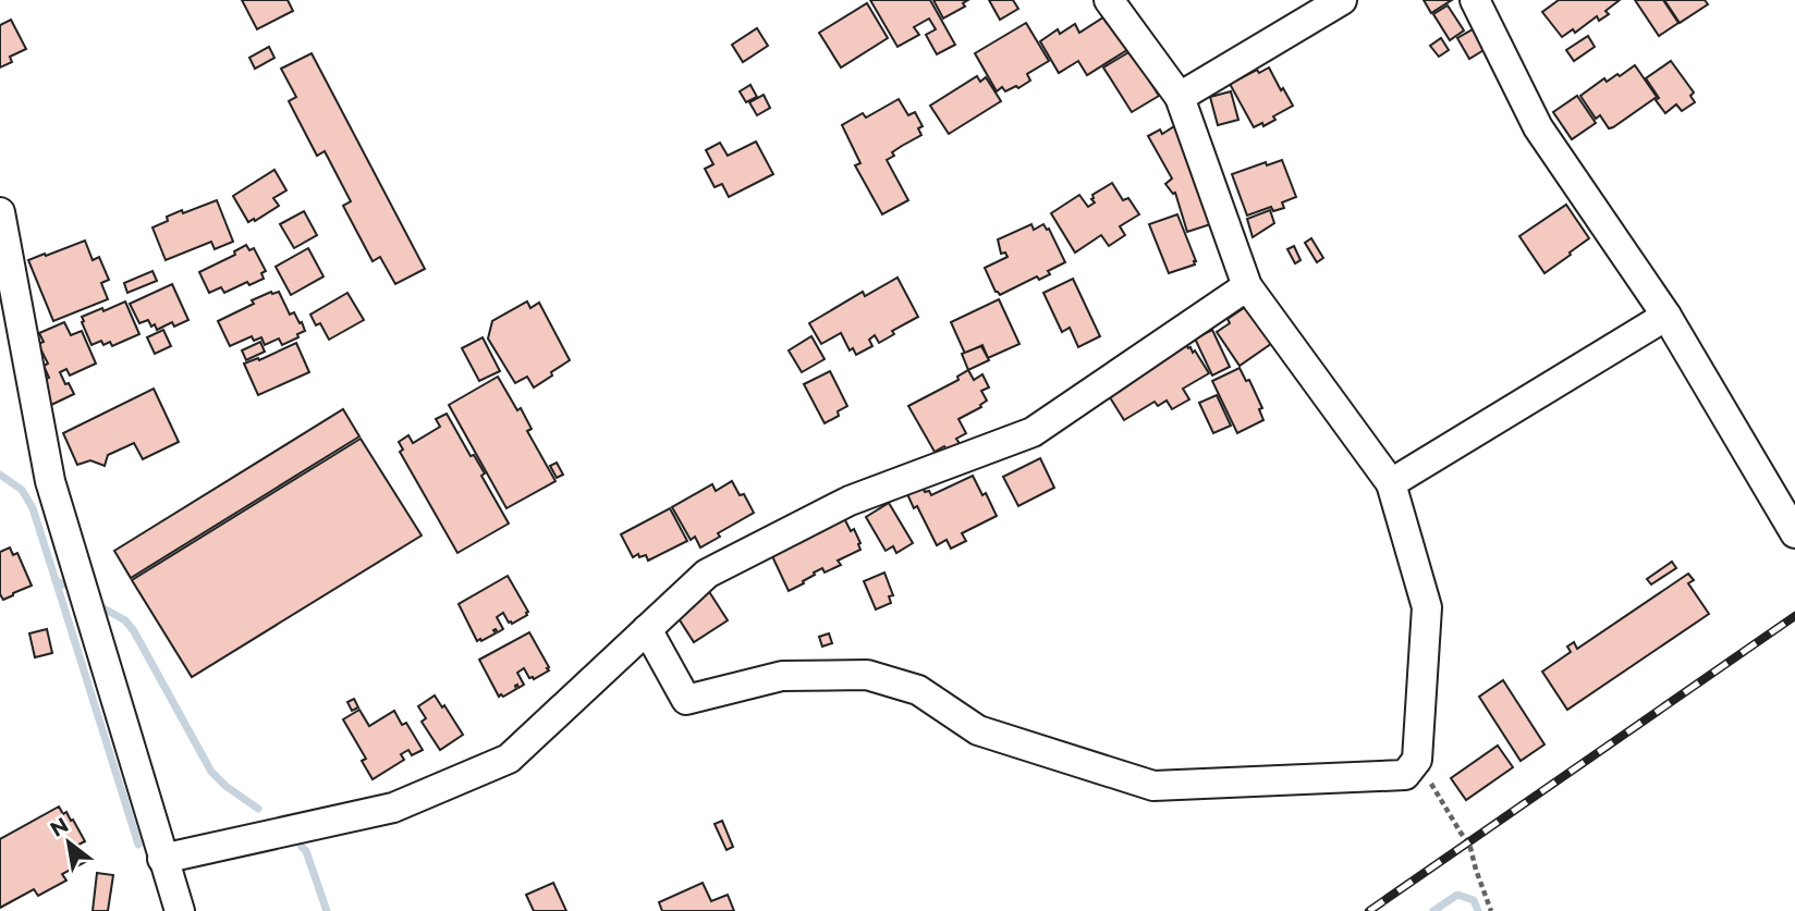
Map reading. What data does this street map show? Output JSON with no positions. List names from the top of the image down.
{
  "north": "top left"
}
